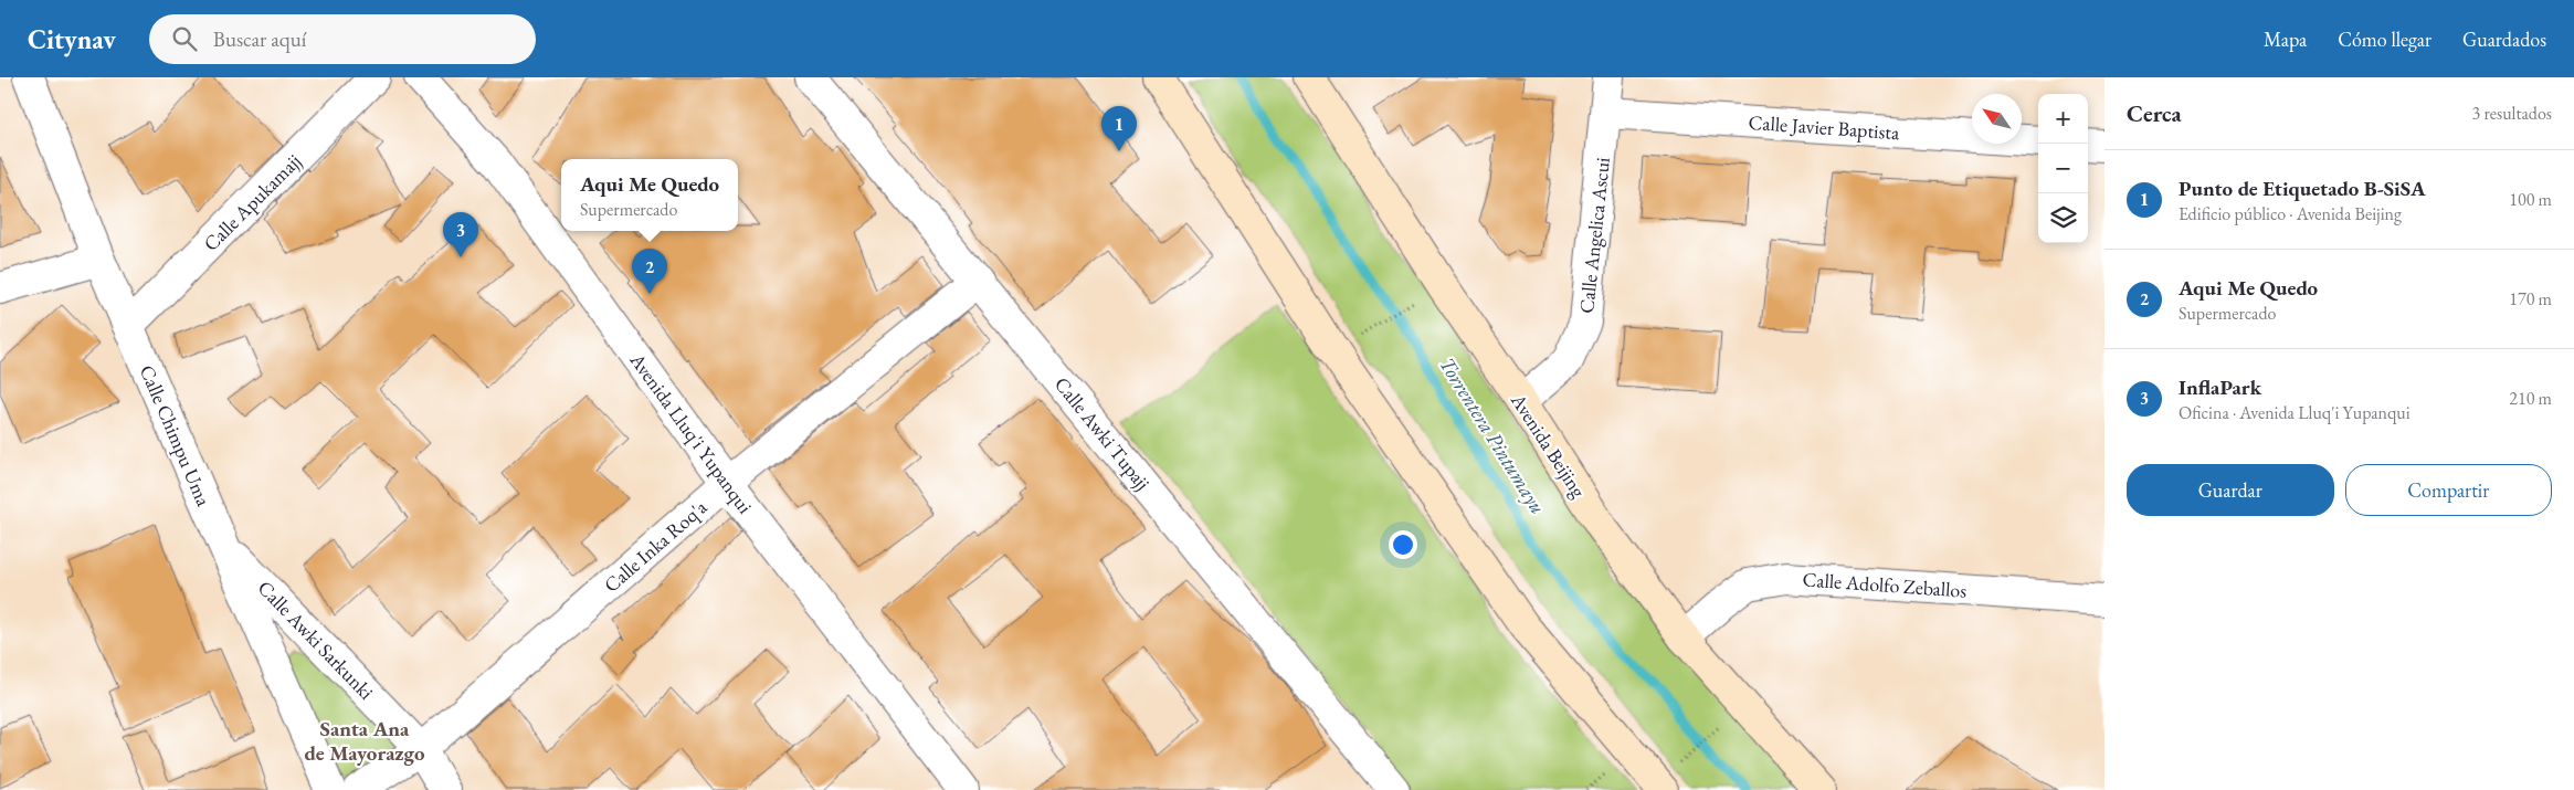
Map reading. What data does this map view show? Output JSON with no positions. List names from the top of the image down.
{
  "streets": {
    "main road": ["Avenida Beijing"],
    "street": [
      "Calle Javier Baptista",
      "Calle Apukamajj",
      "Calle Angelica Ascui",
      "Avenida Lluq'i Yupanqui",
      "Calle Awki Tupajj",
      "Calle Chimpu Uma",
      "Calle Inka Roq'a",
      "Calle Adolfo Zeballos",
      "Calle Awki Sarkunki"
    ]
  },
  "crossings": [
    ["Calle Javier Baptista", "Calle Angelica Ascui"],
    ["Calle Apukamajj", "Calle Chimpu Uma"],
    ["Calle Angelica Ascui", "Avenida Beijing"],
    ["Avenida Lluq'i Yupanqui", "Calle Inka Roq'a"],
    ["Calle Awki Tupajj", "Calle Inka Roq'a"],
    ["Calle Chimpu Uma", "Calle Awki Sarkunki"],
    ["Avenida Beijing", "Calle Adolfo Zeballos"],
    ["Calle Inka Roq'a", "Calle Awki Sarkunki"]
  ],
  "districts": ["Santa Ana de Mayorazgo"],
  "water": ["Torrentera Pintumayu"],
  "north": "top left",
  "page": {
    "header": "Citynav",
    "search": "Buscar aquí",
    "nav": ["Mapa", "Cómo llegar", "Guardados"],
    "heading": ["Cerca", "3 resultados"],
    "map_buttons": ["+", "−"],
    "pins": ["1", "3", "2"],
    "list": [
      {
        "mark": "1",
        "name": "Punto de Etiquetado B-SiSA",
        "note": "Edificio público · Avenida Beijing",
        "value": "100 m"
      },
      {
        "mark": "2",
        "name": "Aqui Me Quedo",
        "note": "Supermercado",
        "value": "170 m"
      },
      {
        "mark": "3",
        "name": "InflaPark",
        "note": "Oficina · Avenida Lluq'i Yupanqui",
        "value": "210 m"
      }
    ],
    "popup": ["Aqui Me Quedo", "Supermercado"],
    "buttons": ["Guardar", "Compartir"]
  }
}
